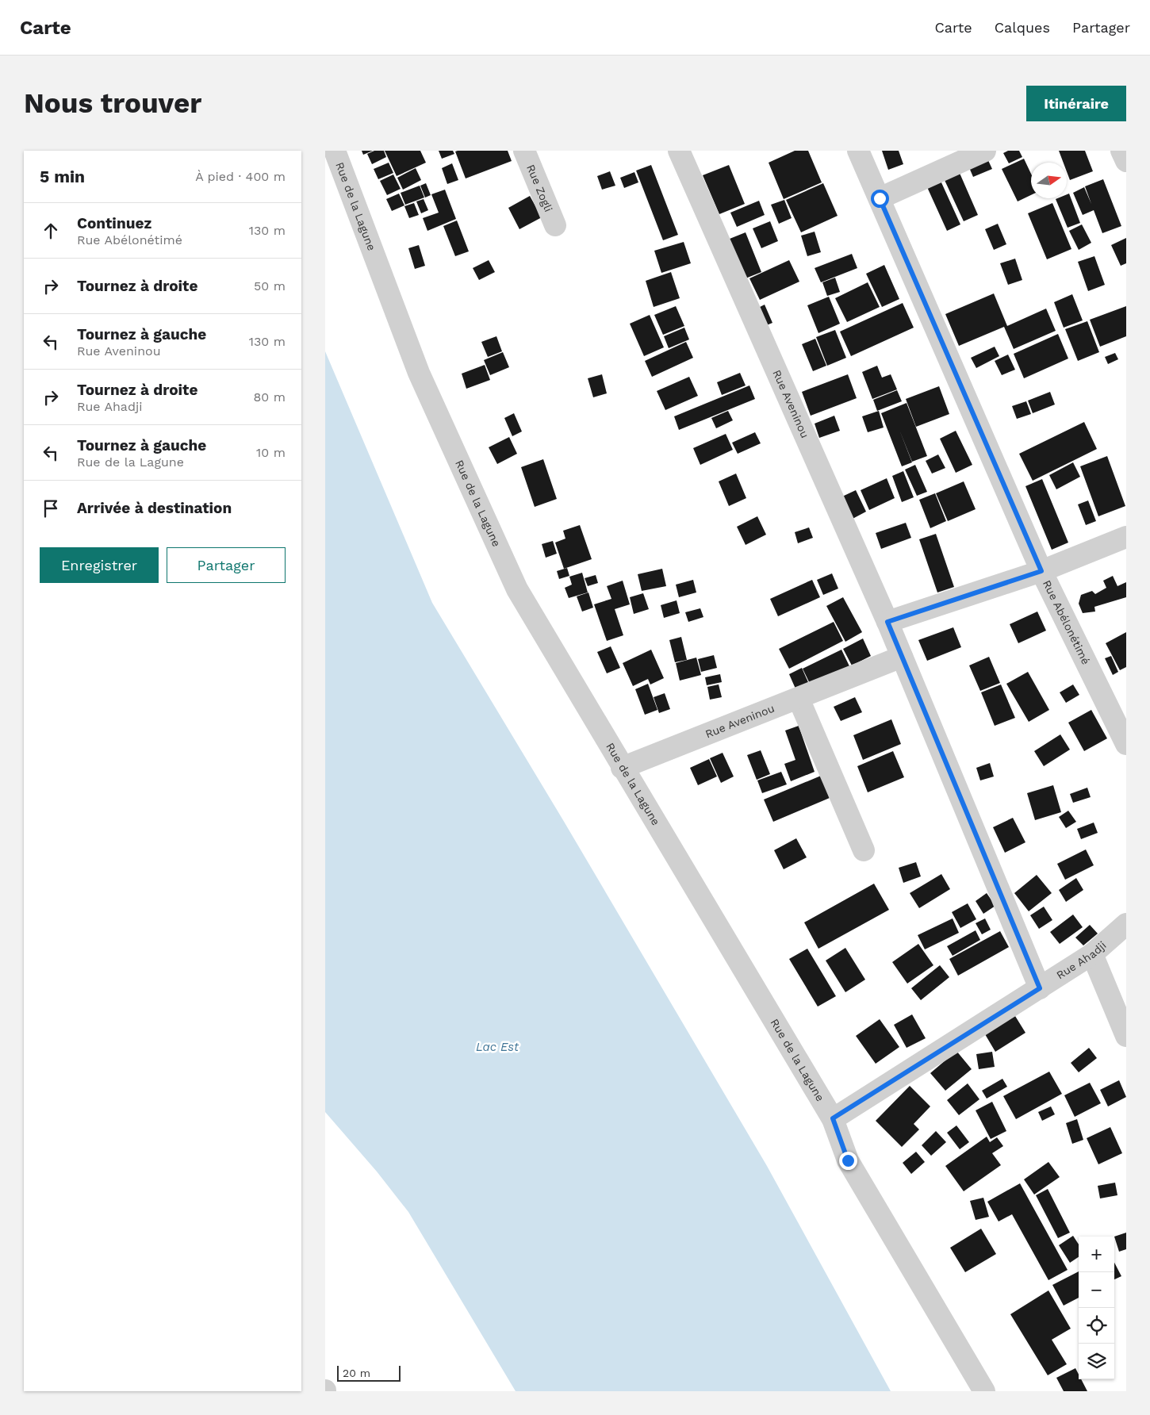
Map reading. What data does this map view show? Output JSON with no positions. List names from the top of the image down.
{
  "streets": {
    "street": [
      "Rue Zogli",
      "Rue de la Lagune",
      "Rue Aveninou",
      "Rue Abélonétimé",
      "Rue Ahadji"
    ]
  },
  "crossings": [
    ["Rue de la Lagune", "Rue Aveninou"],
    ["Rue de la Lagune", "Rue Ahadji"],
    ["Rue Aveninou", "Rue Ahadji"]
  ],
  "water": ["Lac Est"],
  "scale_bar": "20 m",
  "north": "right",
  "page": {
    "header": "Carte",
    "nav": ["Carte", "Calques", "Partager"],
    "buttons": [
      "Itinéraire",
      ["Enregistrer", "Partager"]
    ],
    "title": "Nous trouver",
    "heading": ["5 min", "À pied · 400 m"],
    "list": [
      ["Continuez", "Rue Abélonétimé", "130 m"],
      ["Tournez à droite", "50 m"],
      ["Tournez à gauche", "Rue Aveninou", "130 m"],
      ["Tournez à droite", "Rue Ahadji", "80 m"],
      ["Tournez à gauche", "Rue de la Lagune", "10 m"],
      "Arrivée à destination"
    ],
    "map_buttons": ["+", "−"],
    "scale": "20 m"
  }
}
